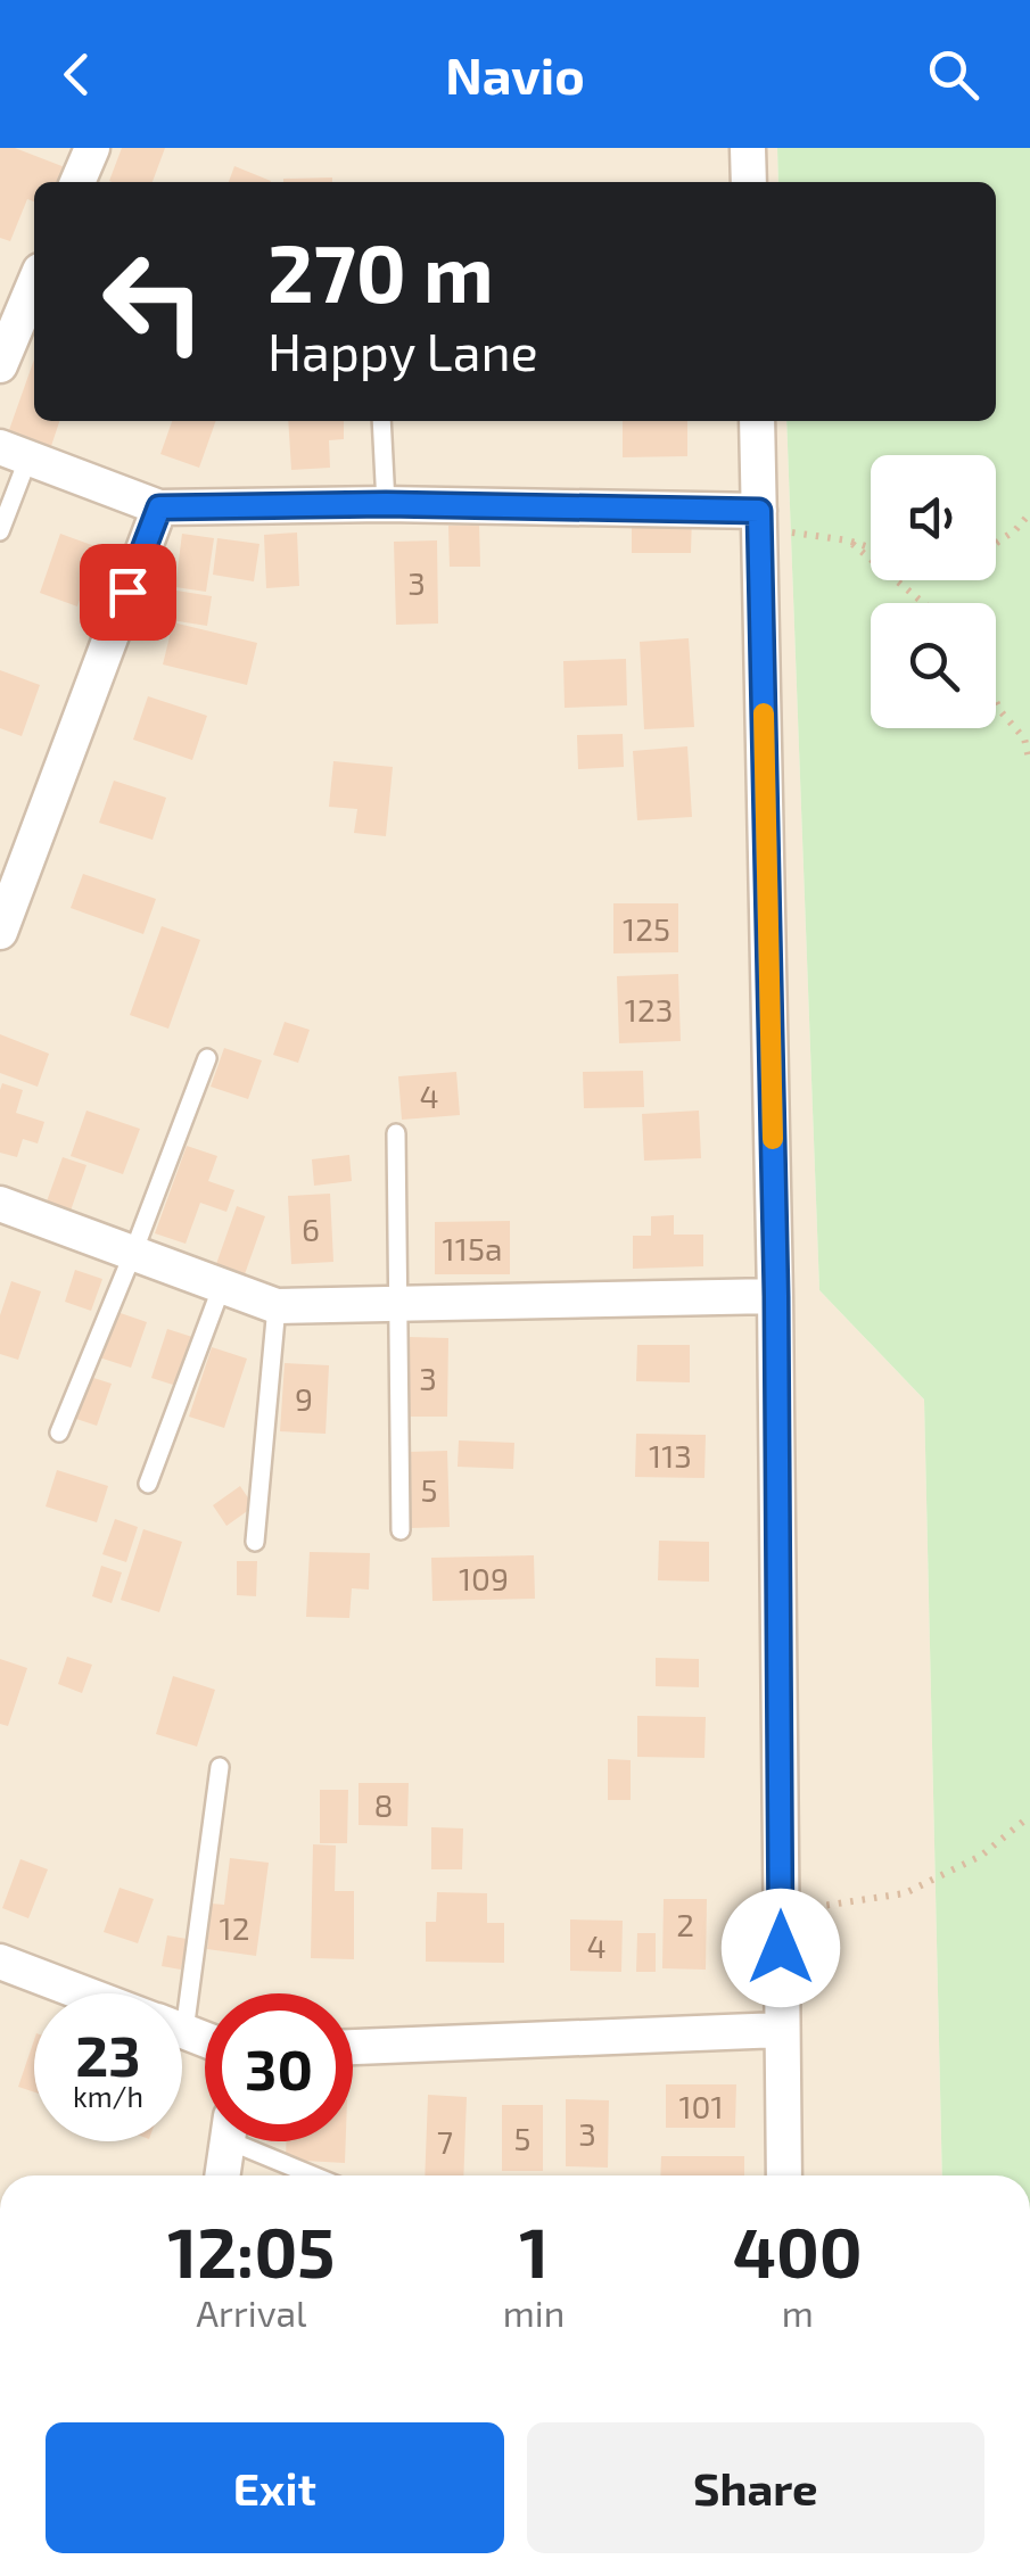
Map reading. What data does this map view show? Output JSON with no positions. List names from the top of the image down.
{
  "house_numbers": [
    "3",
    "125",
    "123",
    "4",
    "6",
    "115а",
    "3",
    "9",
    "113",
    "5",
    "109",
    "8",
    "2",
    "12",
    "4",
    "101",
    "3",
    "5",
    "7"
  ],
  "page": {
    "header": "Navio",
    "turn": ["270 m", "Happy Lane"],
    "speed": "23 km/h",
    "limit": "30",
    "eta": [
      "12:05",
      "Arrival",
      "1",
      "min",
      "400",
      "m"
    ],
    "buttons": ["Exit", "Share"]
  }
}
